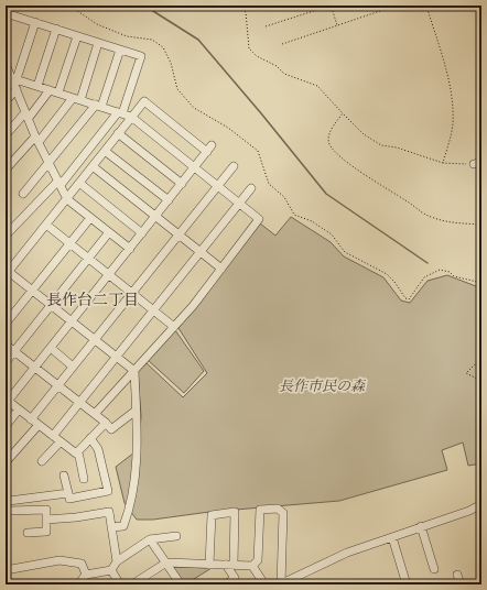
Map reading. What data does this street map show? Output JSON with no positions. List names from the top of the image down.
{
  "districts": ["長作台二丁目"],
  "parks": ["長作市民の森"]
}
